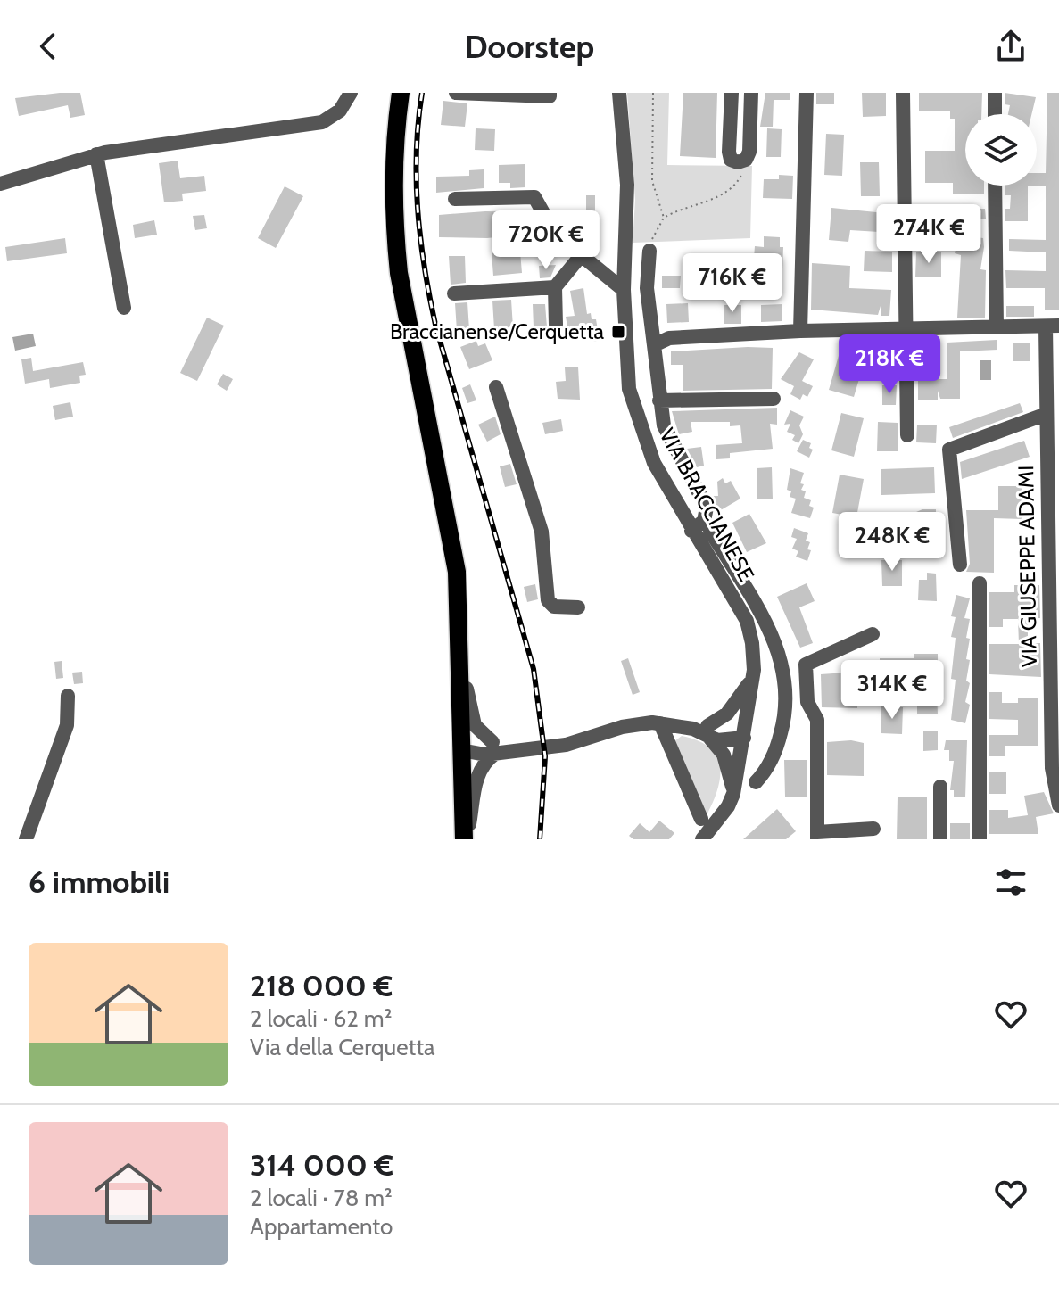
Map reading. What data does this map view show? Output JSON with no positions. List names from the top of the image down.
{
  "streets": {
    "street": ["VIA BRACCIANESE", "VIA GIUSEPPE ADAMI"]
  },
  "places": {
    "transit": ["Braccianense/Cerquetta"]
  },
  "page": {
    "header": "Doorstep",
    "price": [
      "274K €",
      "720K €",
      "716K €",
      "218K €",
      "248K €",
      "314K €"
    ],
    "heading": "6 immobili",
    "list": [
      {
        "name": "218 000 €",
        "note": "2 locali · 62 m² · Via della Cerquetta"
      },
      {
        "name": "314 000 €",
        "note": "2 locali · 78 m² · Appartamento"
      }
    ]
  }
}
